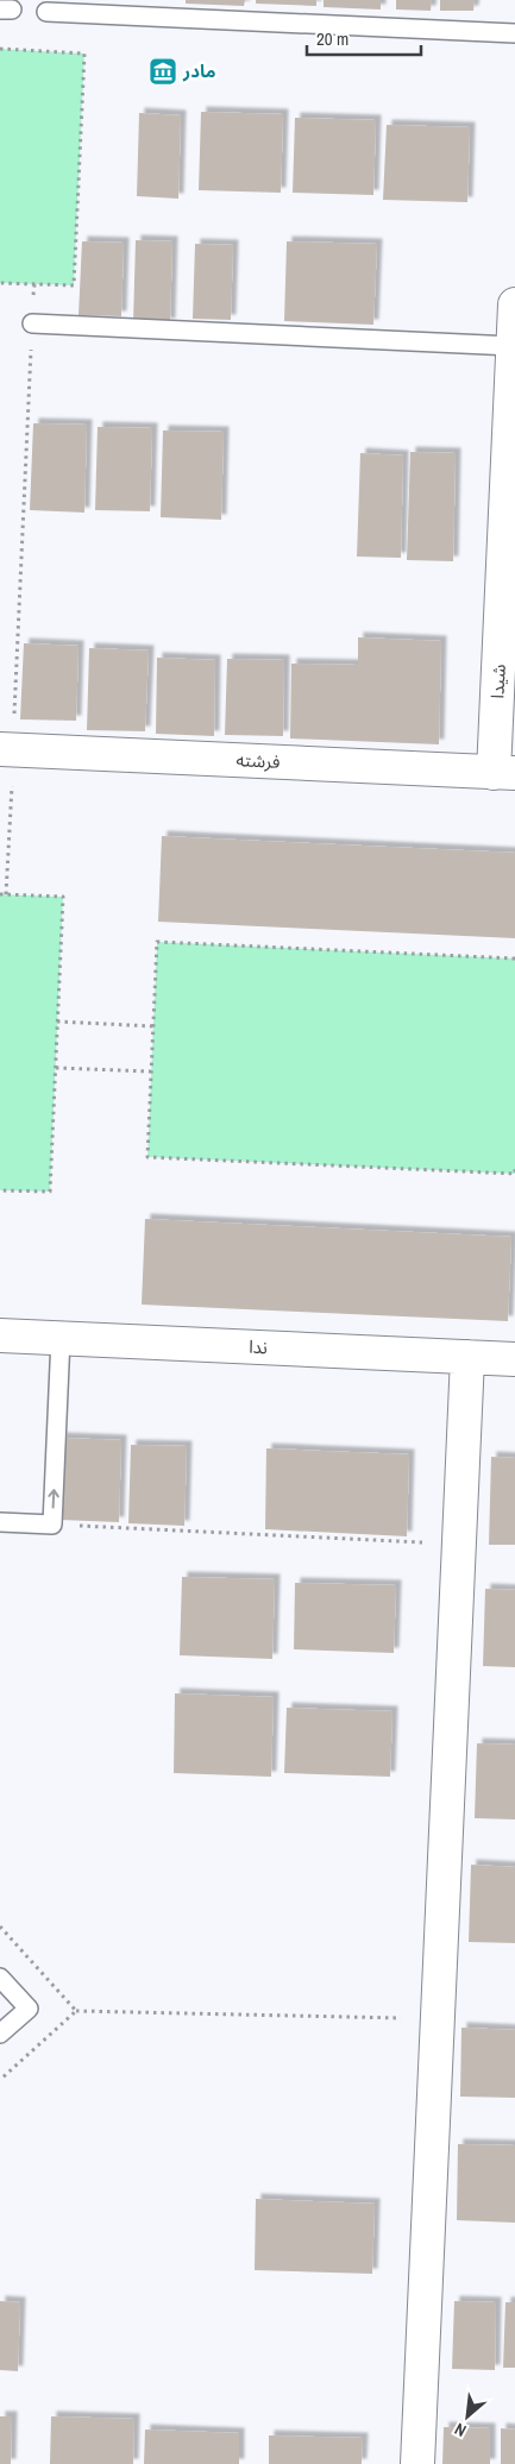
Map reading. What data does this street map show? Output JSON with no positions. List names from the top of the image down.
{
  "streets": {
    "street": ["شیدا", "فرشته", "ندا"]
  },
  "crossings": [
    ["شیدا", "فرشته"]
  ],
  "places": {
    "museum": ["مادر"]
  },
  "scale_bar": "20 m",
  "north": "bottom left"
}
